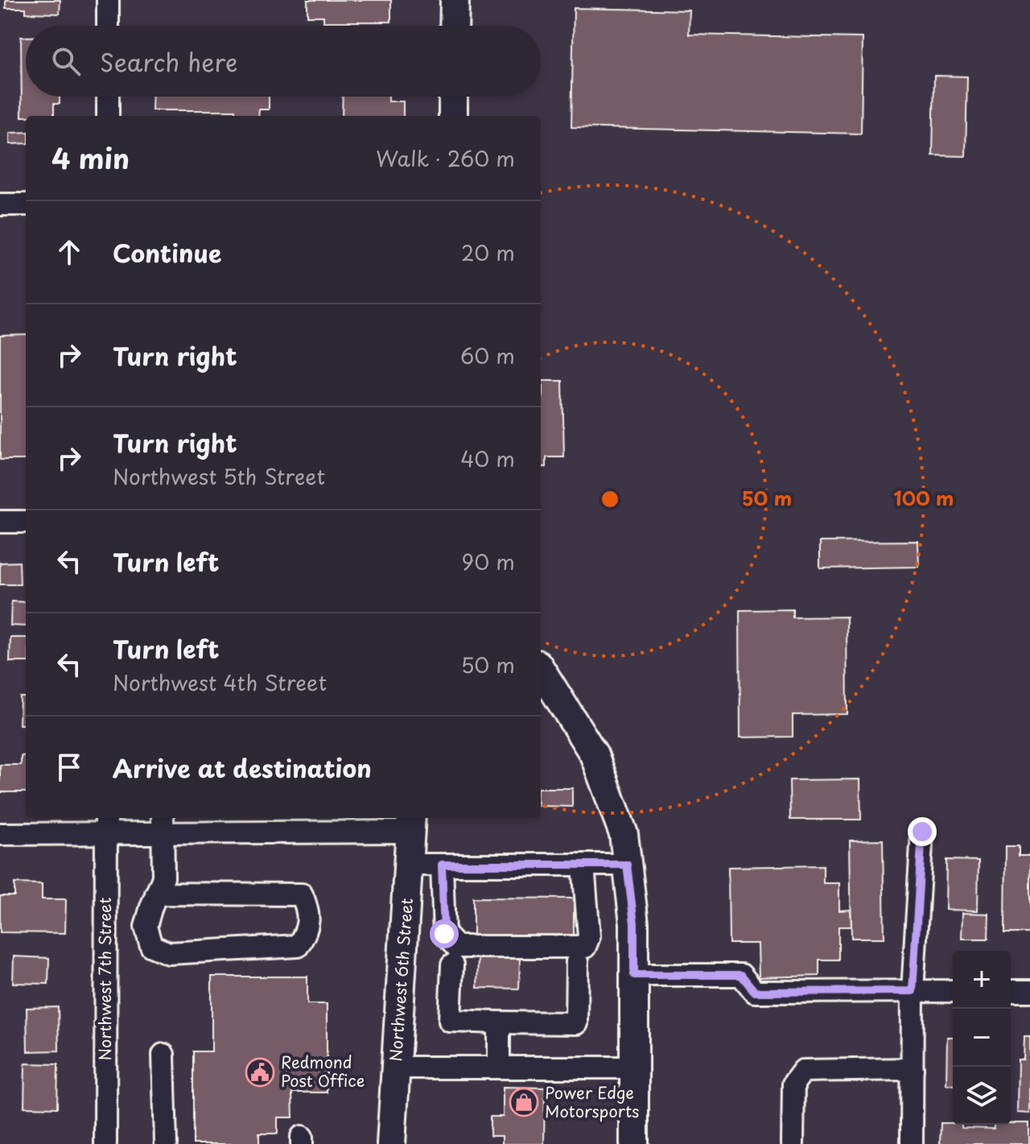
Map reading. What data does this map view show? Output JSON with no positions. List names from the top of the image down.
{
  "streets": {
    "main road": ["Northwest 6th Street"],
    "street": ["Northwest 7th Street"]
  },
  "places": {
    "public building": ["Redmond Post Office"],
    "shop": ["Power Edge Motorsports"]
  },
  "page": {
    "search": "Search here",
    "heading": ["4 min", "Walk · 260 m"],
    "list": [
      ["Continue", "20 m"],
      ["Turn right", "60 m"],
      ["Turn right", "Northwest 5th Street", "40 m"],
      ["Turn left", "90 m"],
      ["Turn left", "Northwest 4th Street", "50 m"],
      "Arrive at destination"
    ],
    "map_buttons": ["+", "−"]
  },
  "rings": ["50 m", "100 m"]
}
